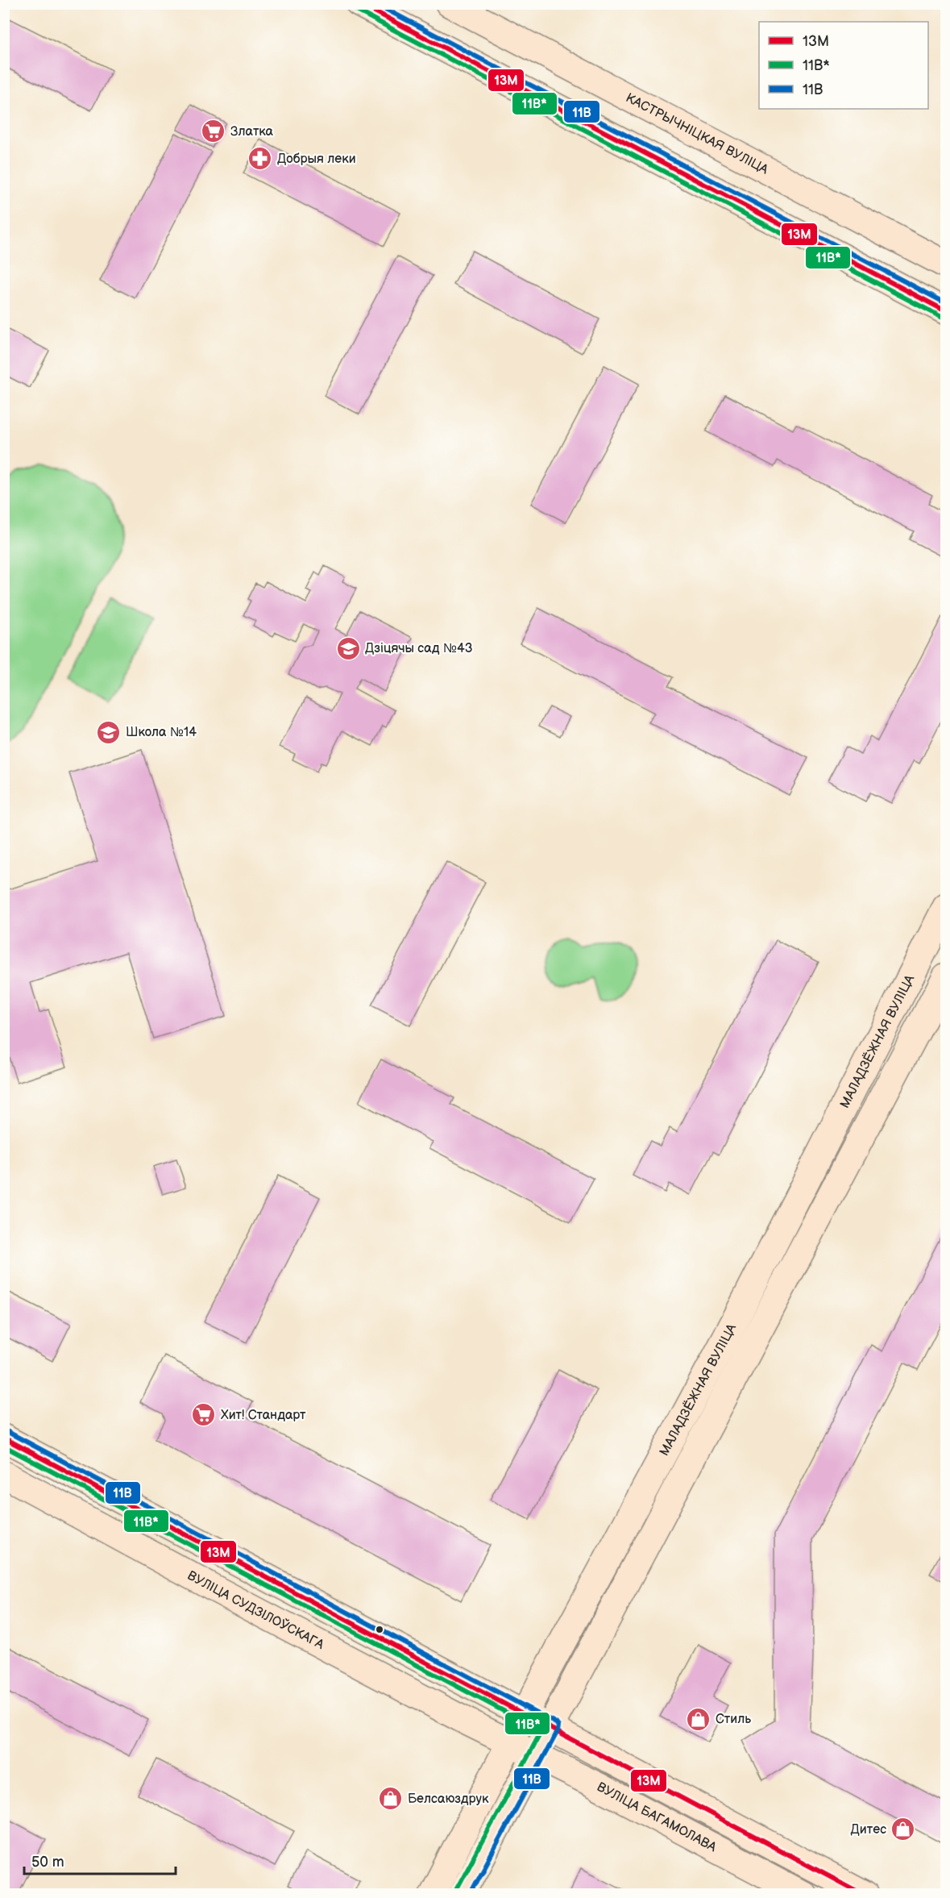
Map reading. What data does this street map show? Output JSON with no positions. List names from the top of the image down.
{
  "streets": {
    "main road": [
      "КАСТРЫЧНІЦКАЯ ВУЛІЦА",
      "МАЛАДЗЁЖНАЯ ВУЛІЦА",
      "ВУЛІЦА СУДЗІЛОЎСКАГА",
      "ВУЛІЦА БАГАМОЛАВА"
    ]
  },
  "crossings": [
    ["МАЛАДЗЁЖНАЯ ВУЛІЦА", "ВУЛІЦА СУДЗІЛОЎСКАГА"],
    ["МАЛАДЗЁЖНАЯ ВУЛІЦА", "ВУЛІЦА БАГАМОЛАВА"],
    ["ВУЛІЦА СУДЗІЛОЎСКАГА", "ВУЛІЦА БАГАМОЛАВА"]
  ],
  "places": {
    "supermarket": ["Златка", "Хит! Стандарт"],
    "pharmacy": ["Добрыя леки"],
    "school or university": ["Дзіцячы сад №43", "Школа №14"],
    "shop": ["Стиль", "Белсаюздрук", "Дитес"]
  },
  "lines": ["transit line 13М", "transit line 11В", "transit line 11В*"],
  "legend": ["13М", "11В*", "11В"],
  "scale_bar": "50 m"
}
